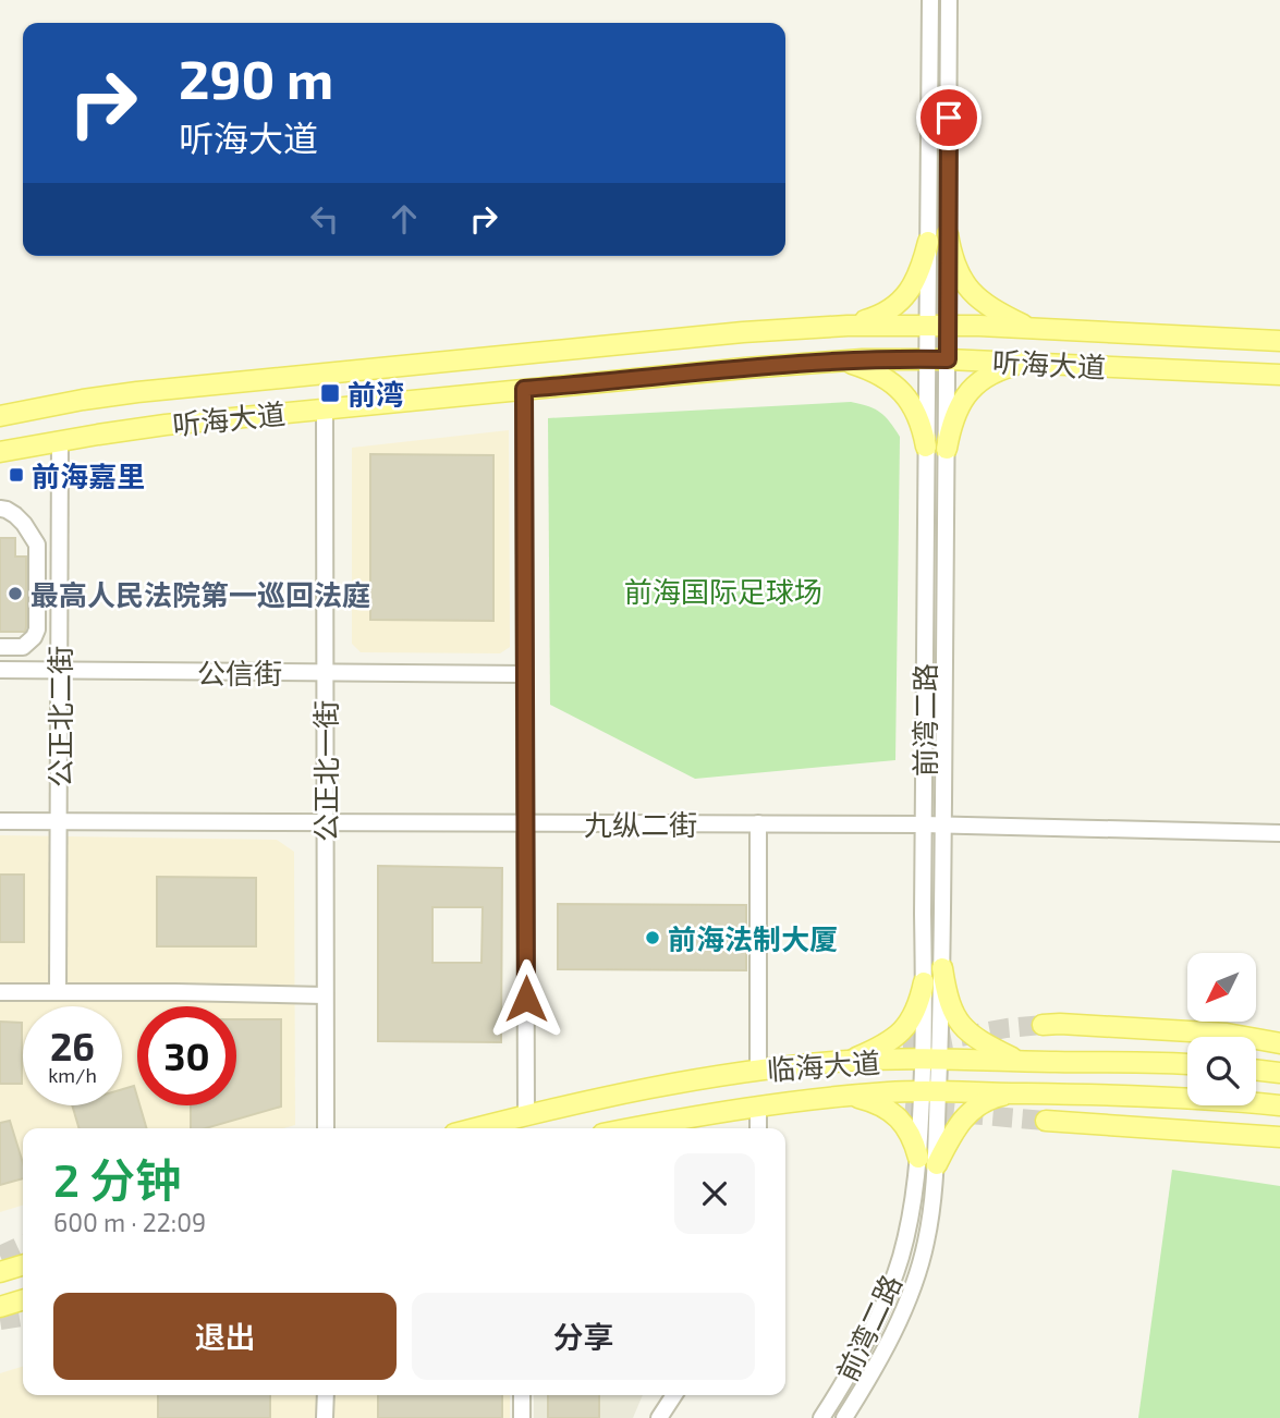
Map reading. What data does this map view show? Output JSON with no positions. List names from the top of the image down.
{
  "streets": {
    "main road": ["听海大道", "临海大道"],
    "street": [
      "公信街",
      "公正北二街",
      "前湾二路",
      "公正北一街",
      "九纵二街"
    ]
  },
  "crossings": [
    ["听海大道", "公正北二街"],
    ["听海大道", "前湾二路"],
    ["听海大道", "公正北一街"],
    ["公信街", "公正北二街"],
    ["公信街", "公正北一街"],
    ["公正北二街", "九纵二街"],
    ["前湾二路", "九纵二街"],
    ["前湾二路", "临海大道"],
    ["公正北一街", "九纵二街"]
  ],
  "parks": ["前海国际足球场"],
  "places": {
    "transit": ["前湾", "前海嘉里"],
    "other": ["最高人民法院第一巡回法庭", "前海法制大厦"]
  },
  "north": "bottom left",
  "page": {
    "turn": ["290 m", "听海大道"],
    "speed": "26 km/h",
    "limit": "30",
    "heading": ["2 分钟", "600 m · 22:09"],
    "buttons": ["退出", "分享"]
  }
}
